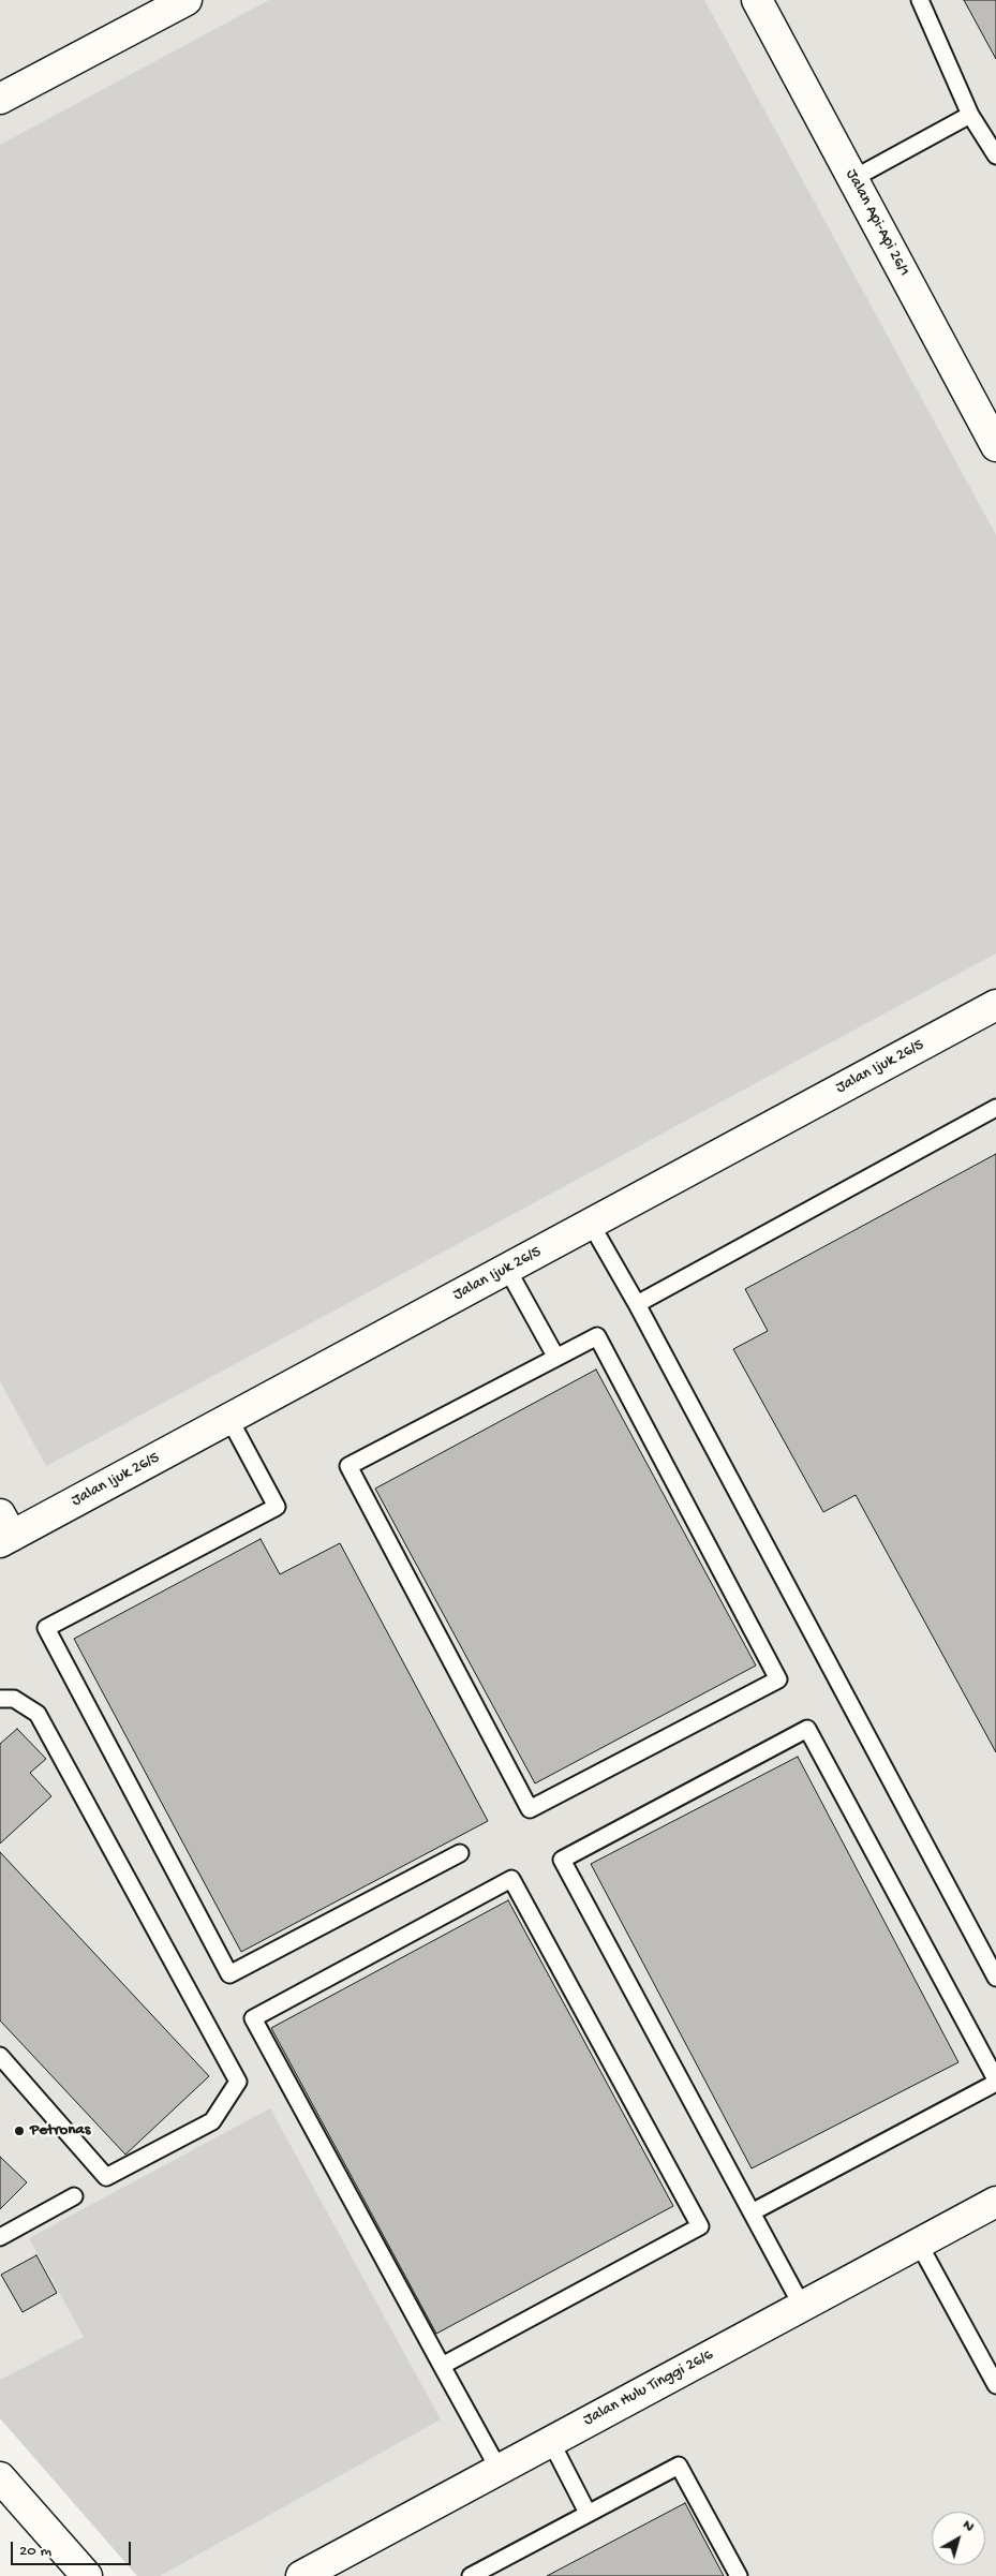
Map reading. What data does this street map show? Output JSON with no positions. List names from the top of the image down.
{
  "streets": {
    "street": ["Jalan Api-Api 26/1", "Jalan Ijuk 26/5", "Jalan Hulu Tinggi 26/6"]
  },
  "places": ["Petronas"],
  "scale_bar": "20 m",
  "north": "top right"
}
